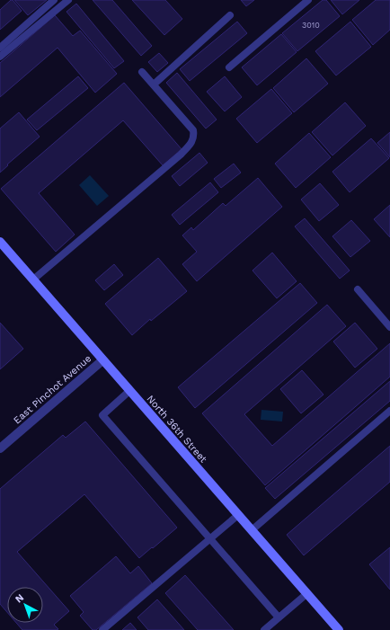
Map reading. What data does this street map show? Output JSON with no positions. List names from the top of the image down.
{
  "streets": {
    "main road": ["North 36th Street"],
    "street": ["East Pinchot Avenue"]
  },
  "crossings": [
    ["East Pinchot Avenue", "North 36th Street"]
  ],
  "house_numbers": ["3010"],
  "north": "top left"
}
